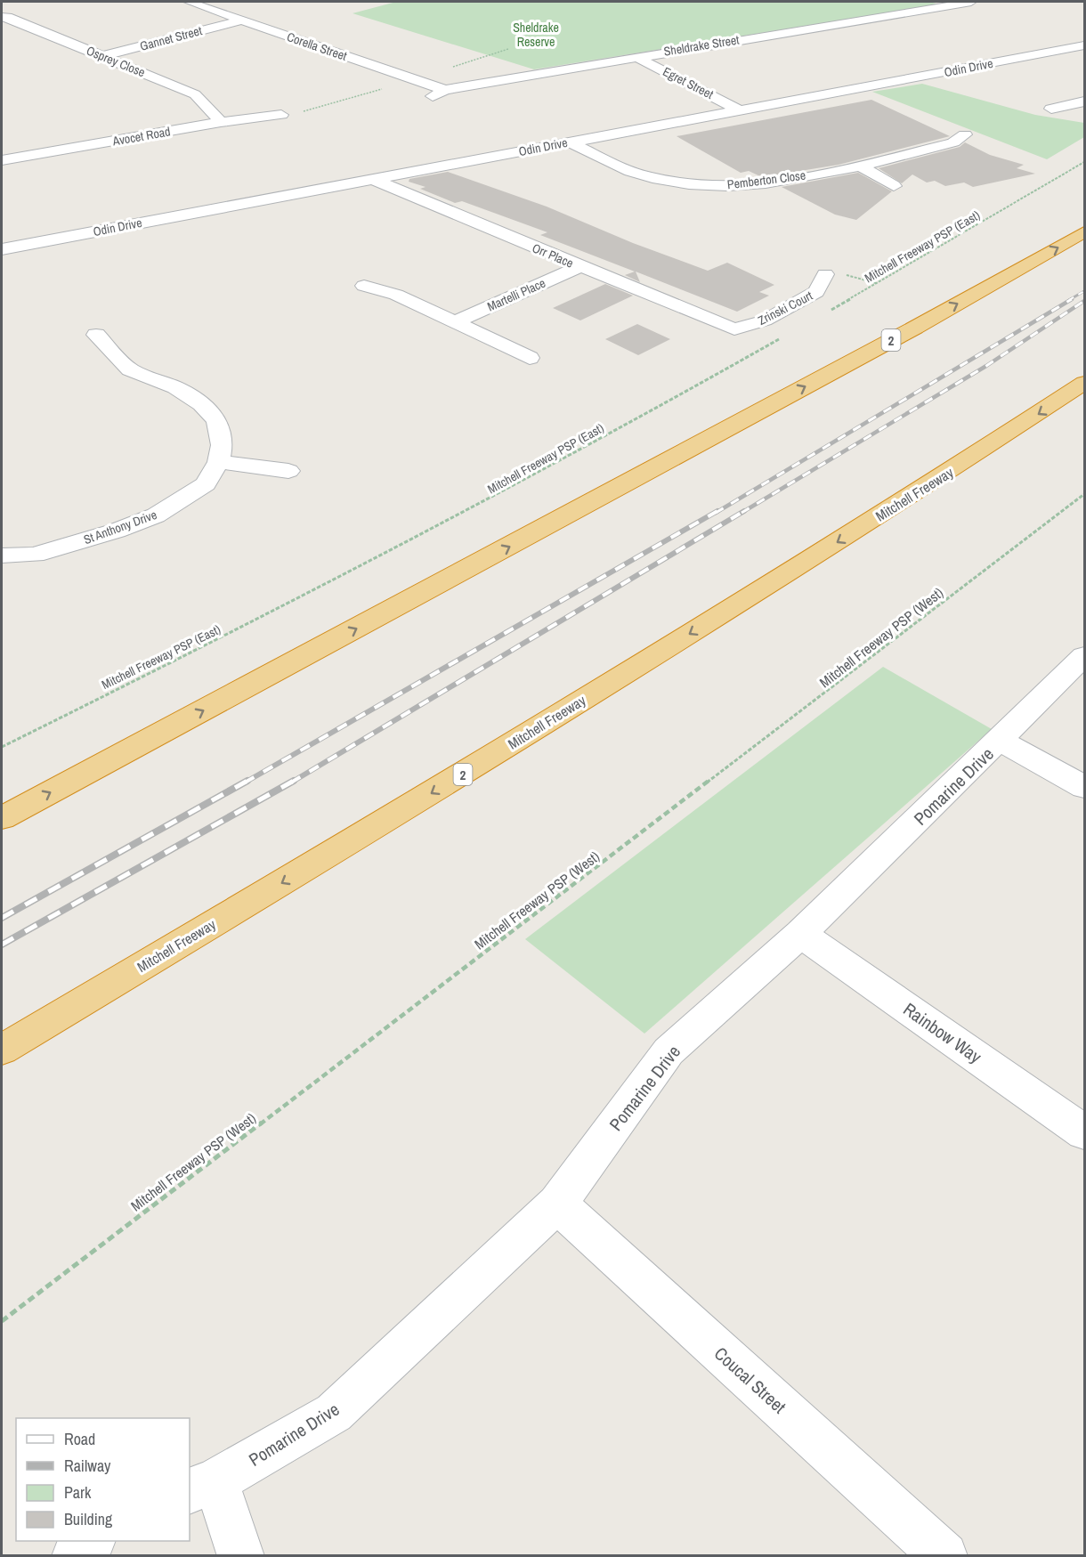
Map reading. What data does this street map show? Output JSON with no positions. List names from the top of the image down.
{
  "streets": {
    "highway": ["2", "Mitchell Freeway"],
    "street": [
      "Gannet Street",
      "Sheldrake Street",
      "Corella Street",
      "Osprey Close",
      "Odin Drive",
      "Egret Street",
      "Avocet Road",
      "Pemberton Close",
      "Orr Place",
      "Martelli Place",
      "Zrinski Court",
      "St Anthony Drive",
      "Pomarine Drive",
      "Rainbow Way",
      "Coucal Street"
    ],
    "path": ["Mitchell Freeway PSP (East)", "Mitchell Freeway PSP (West)"]
  },
  "crossings": [
    ["Gannet Street", "Corella Street"],
    ["Gannet Street", "Osprey Close"],
    ["Sheldrake Street", "Corella Street"],
    ["Sheldrake Street", "Egret Street"],
    ["Osprey Close", "Avocet Road"],
    ["Odin Drive", "Egret Street"],
    ["Odin Drive", "Pemberton Close"],
    ["Odin Drive", "Orr Place"],
    ["Orr Place", "Martelli Place"],
    ["Orr Place", "Zrinski Court"],
    ["Pomarine Drive", "Rainbow Way"],
    ["Pomarine Drive", "Coucal Street"]
  ],
  "parks": ["Sheldrake Reserve"],
  "legend": [
    "Road",
    "Railway",
    "Park",
    "Building"
  ]
}
